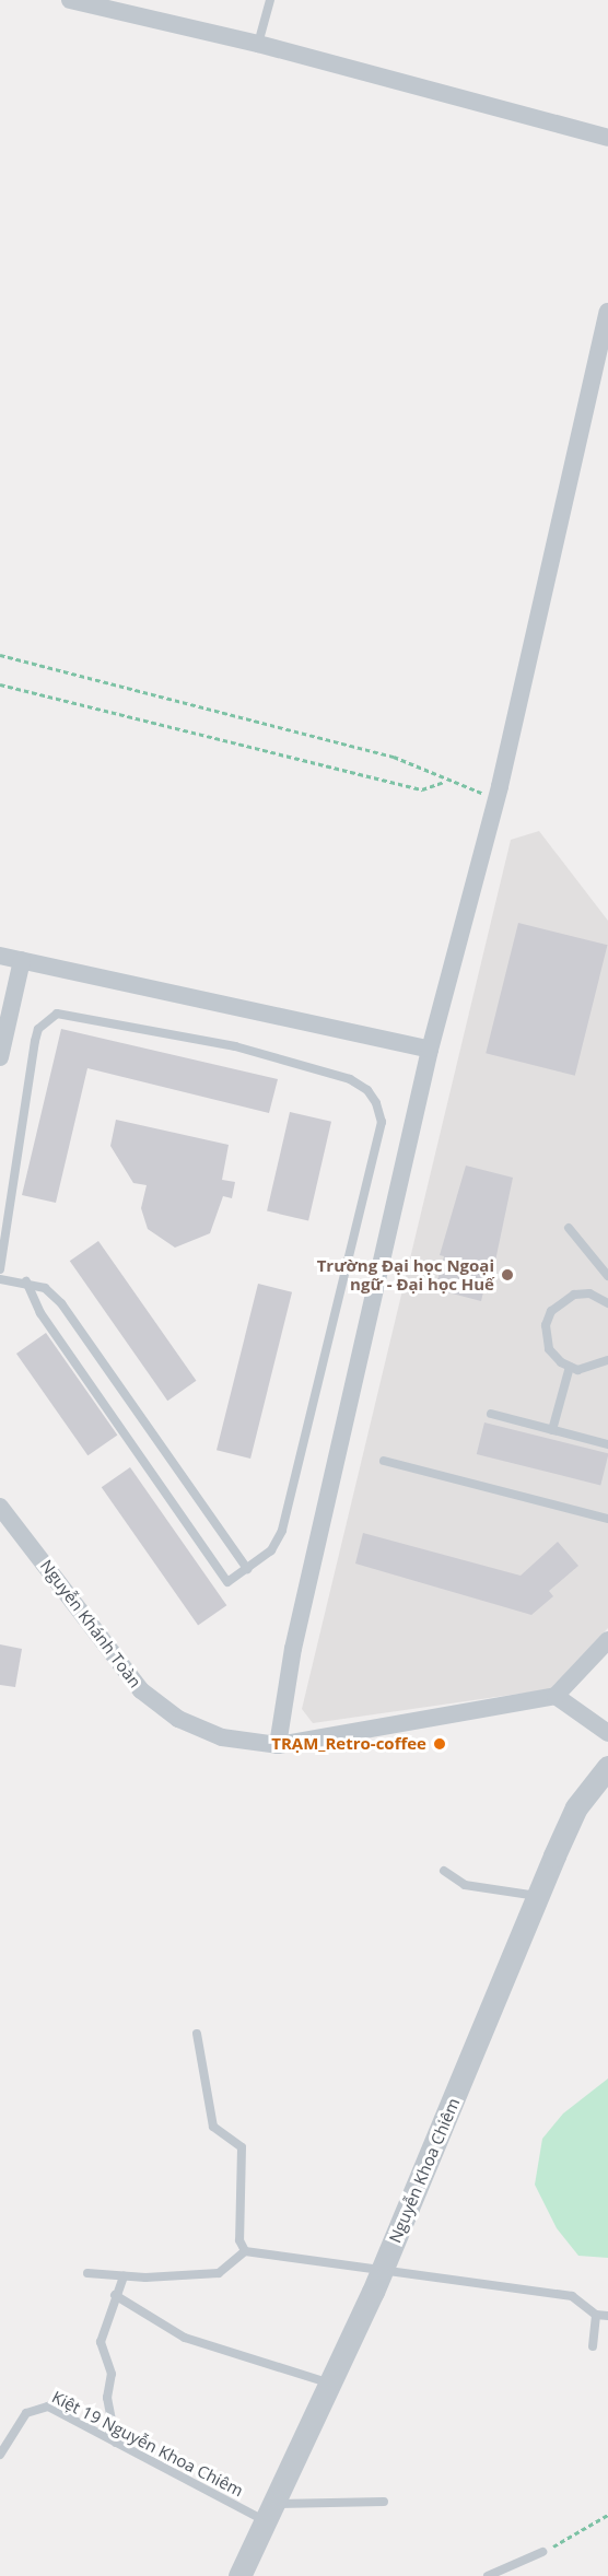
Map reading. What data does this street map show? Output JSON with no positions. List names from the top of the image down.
{
  "streets": {
    "street": ["Nguyễn Khánh Toàn", "Nguyễn Khoa Chiêm"],
    "lane": ["Kiệt 19 Nguyễn Khoa Chiêm"]
  },
  "crossings": [
    ["Nguyễn Khoa Chiêm", "Kiệt 19 Nguyễn Khoa Chiêm"]
  ],
  "places": ["Trường Đại học Ngoại ngữ - Đại học Huế", "TRẠM_Retro-coffee"]
}
